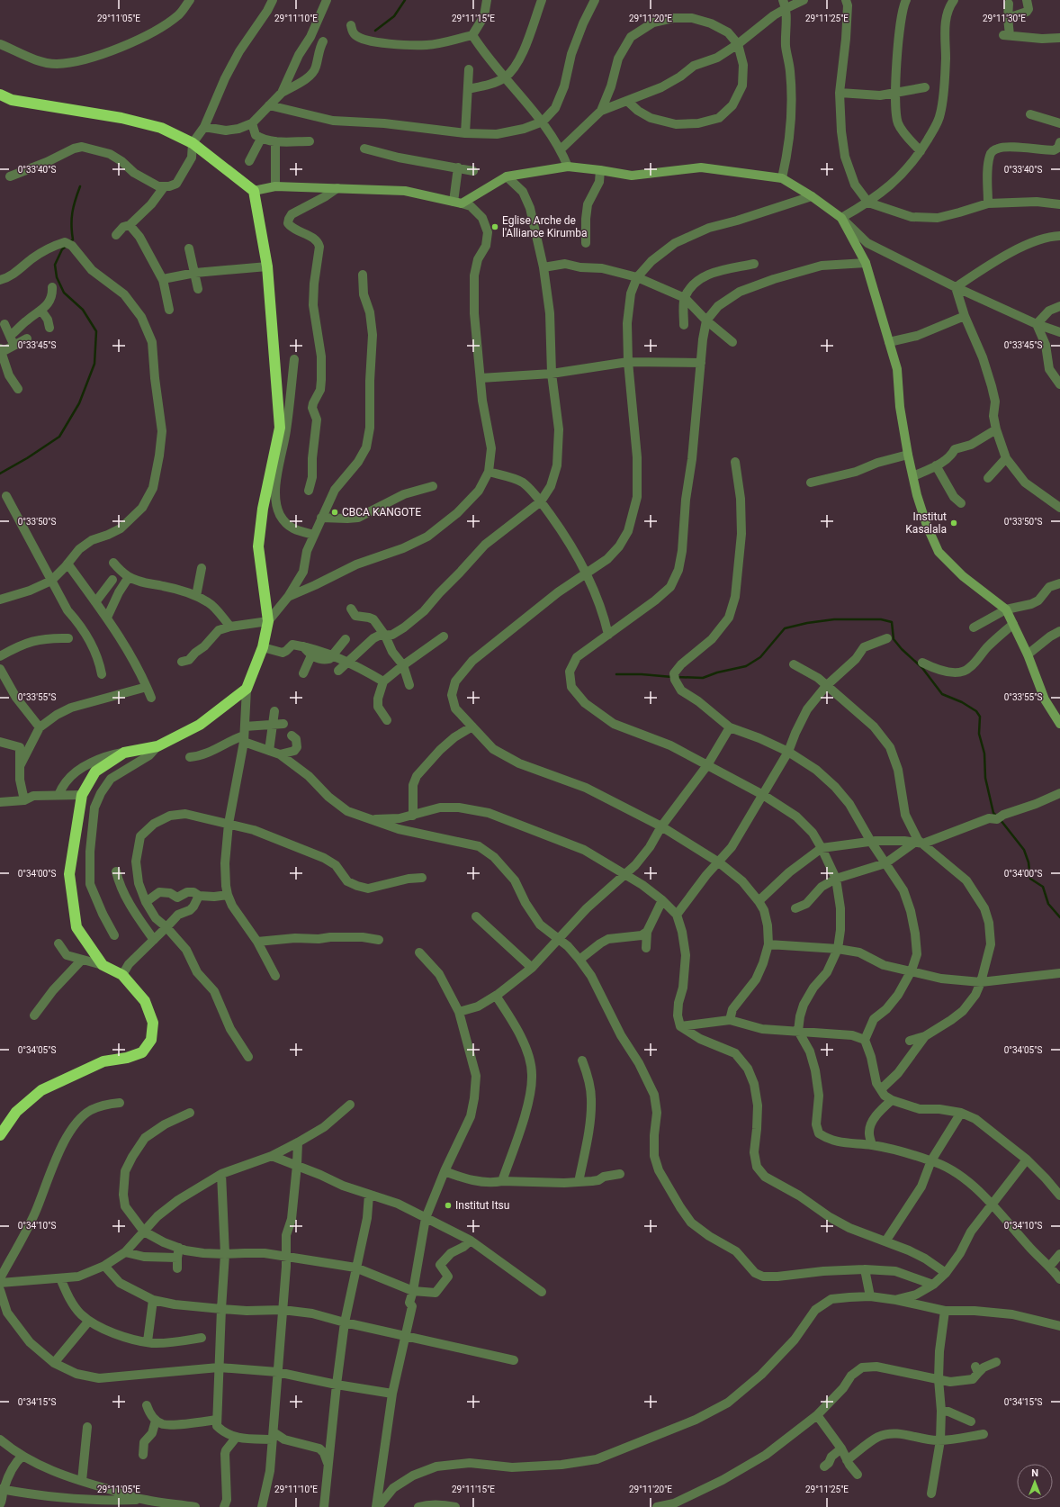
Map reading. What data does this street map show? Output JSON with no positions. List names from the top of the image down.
{
  "places": [
    "Eglise Arche de l'Alliance Kirumba",
    "CBCA KANGOTE",
    "Institut Kasalala",
    "Institut Itsu"
  ],
  "north": "top",
  "coordinates": [
    "29°11'05\"E",
    "29°11'10\"E",
    "29°11'15\"E",
    "29°11'20\"E",
    "29°11'25\"E",
    "29°11'30\"E",
    "0°33'40\"S",
    "0°33'45\"S",
    "0°33'50\"S",
    "0°33'55\"S",
    "0°34'00\"S",
    "0°34'05\"S",
    "0°34'10\"S",
    "0°34'15\"S"
  ]
}
